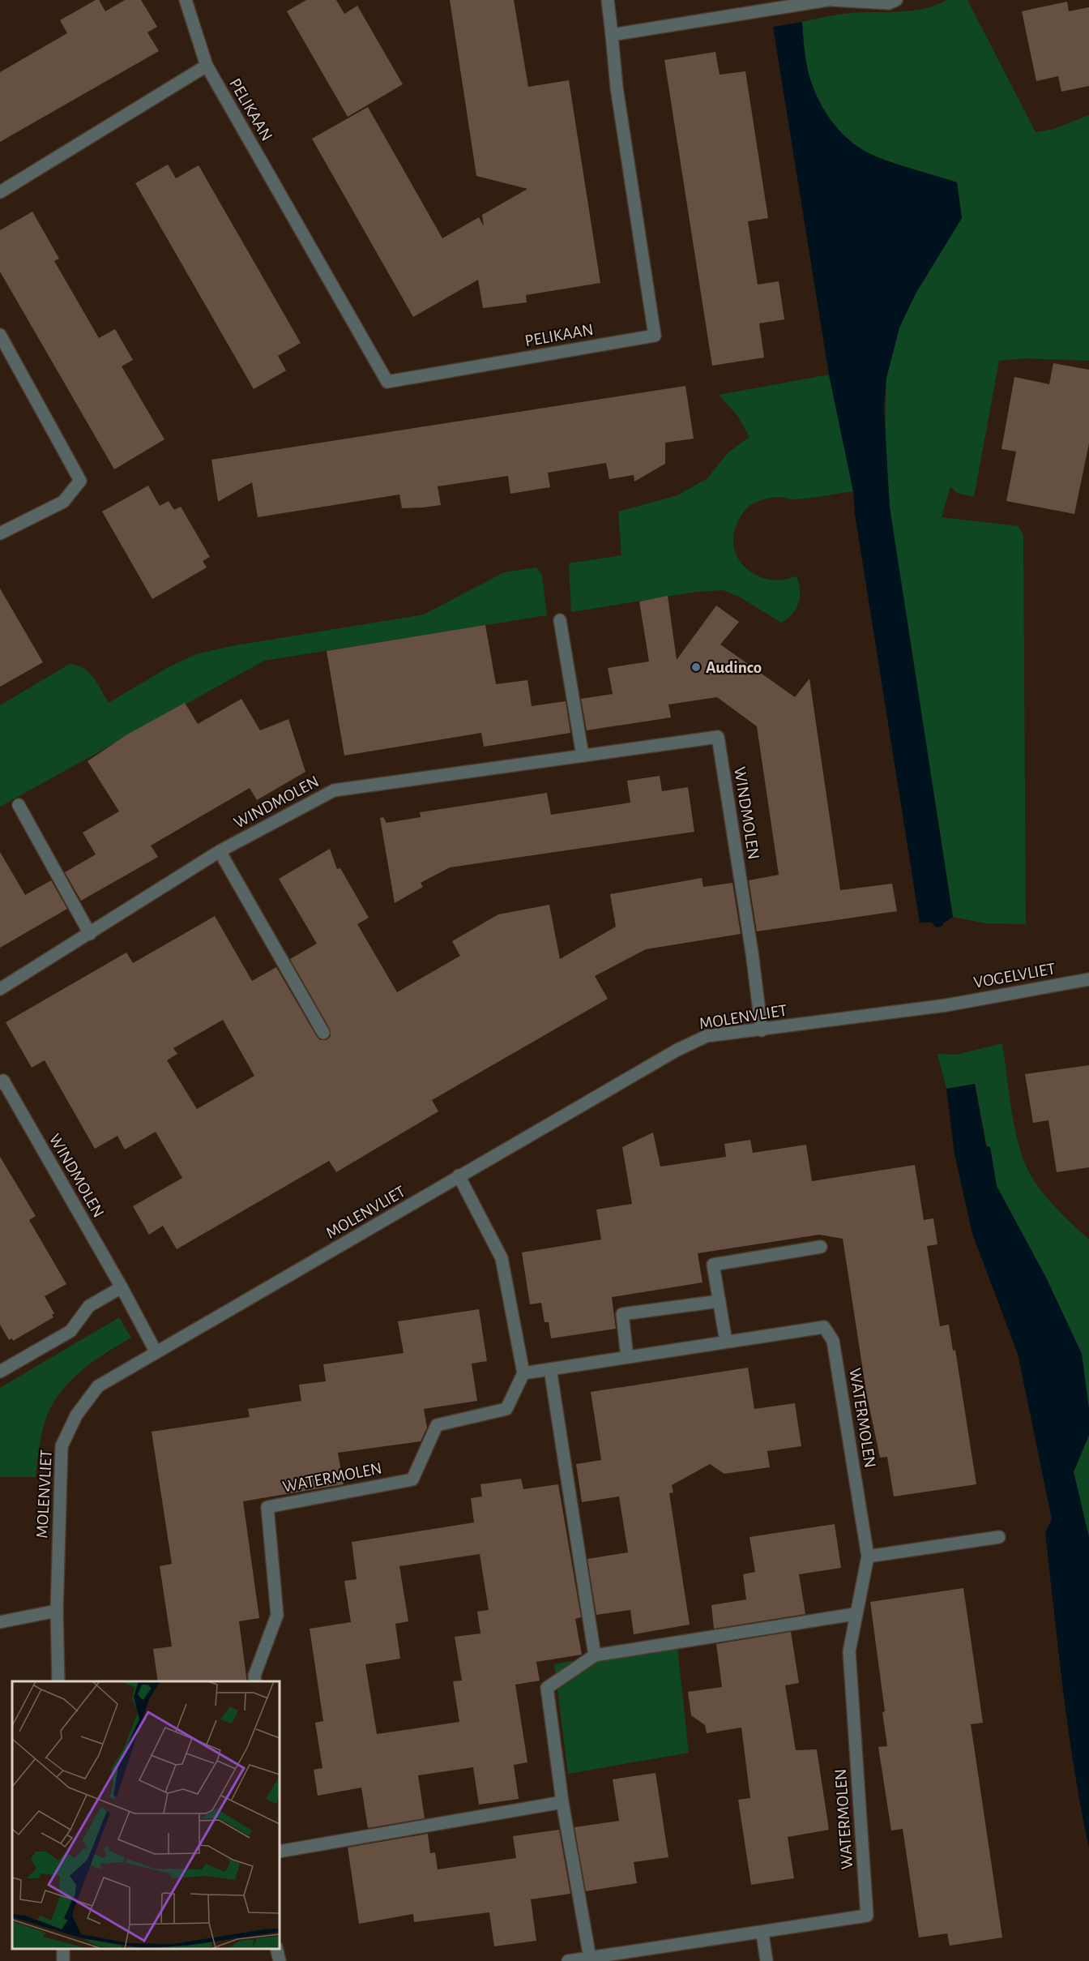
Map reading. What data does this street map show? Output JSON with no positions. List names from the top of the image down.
{
  "streets": {
    "street": [
      "PELIKAAN",
      "WINDMOLEN",
      "VOGELVLIET",
      "MOLENVLIET",
      "WATERMOLEN"
    ]
  },
  "crossings": [
    ["WINDMOLEN", "MOLENVLIET"],
    ["VOGELVLIET", "MOLENVLIET"]
  ],
  "places": ["Audinco"]
}
